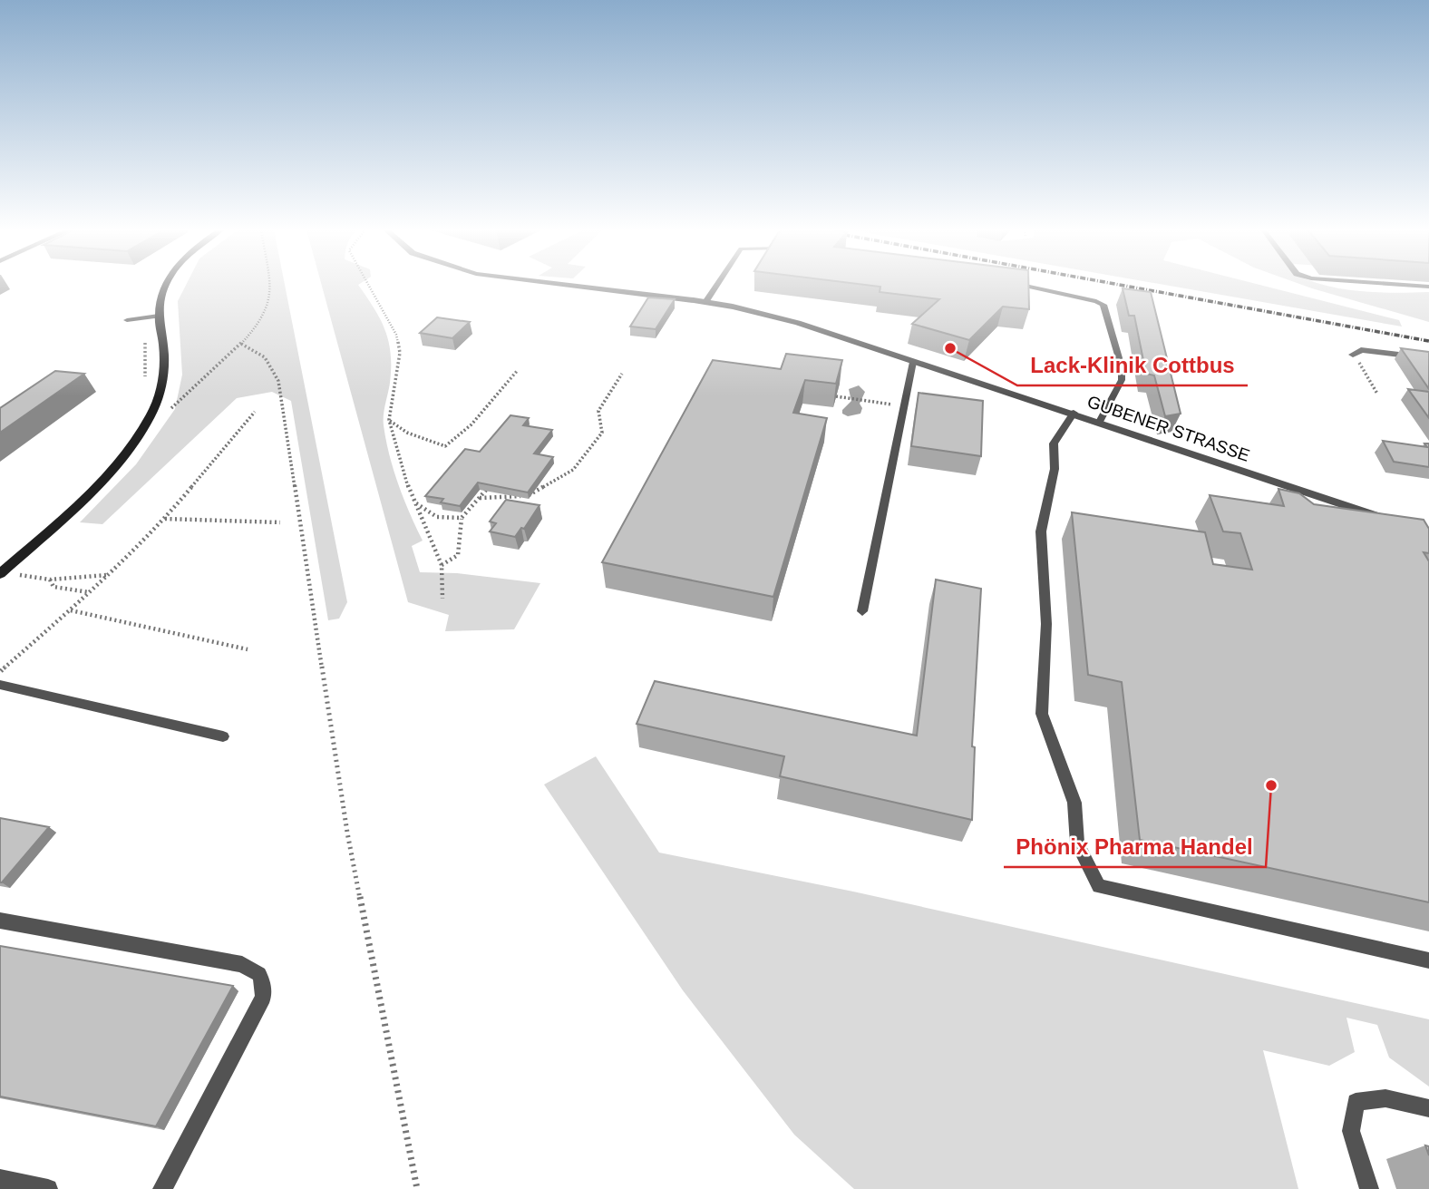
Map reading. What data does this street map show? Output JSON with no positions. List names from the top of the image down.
{
  "streets": {
    "street": ["GUBENER STRASSE"]
  },
  "places": ["Lack-Klinik Cottbus", "Phönix Pharma Handel"]
}
